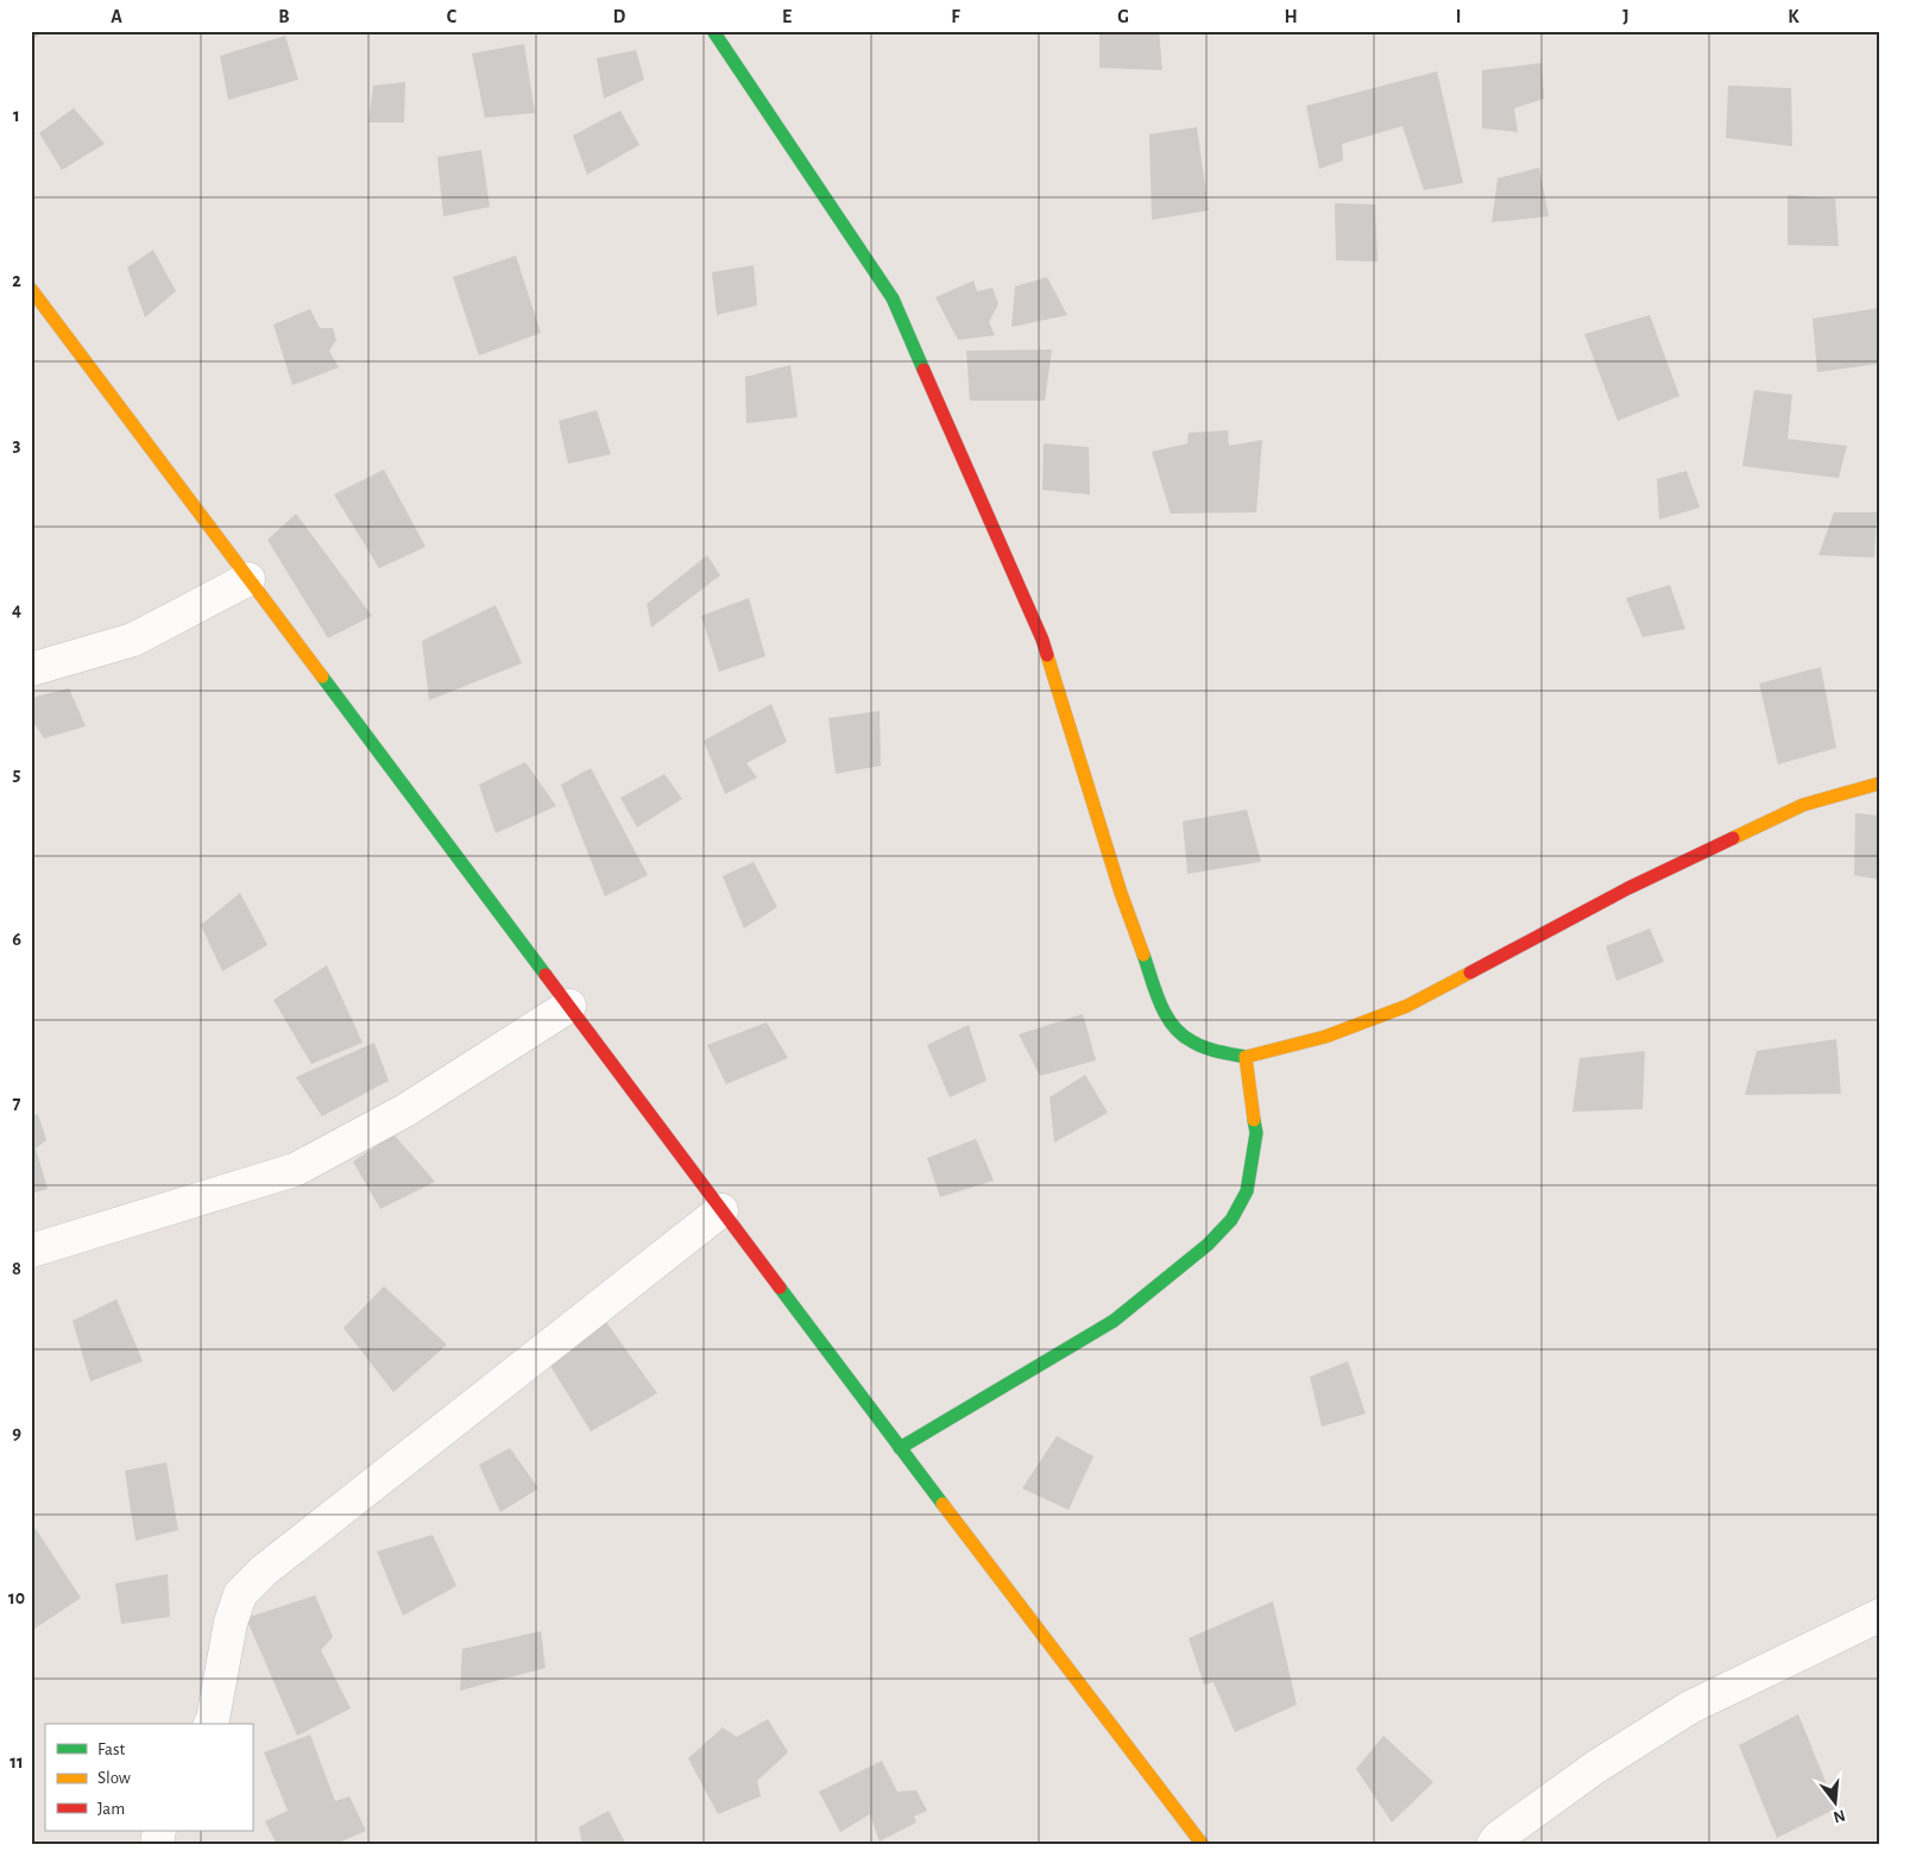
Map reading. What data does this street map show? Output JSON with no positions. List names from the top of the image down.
{
  "legend": ["Fast", "Slow", "Jam"],
  "north": "bottom",
  "grid": {
    "columns": [
      "A",
      "B",
      "C",
      "D",
      "E",
      "F",
      "G",
      "H",
      "I",
      "J",
      "K"
    ],
    "rows": [
      "1",
      "2",
      "3",
      "4",
      "5",
      "6",
      "7",
      "8",
      "9",
      "10",
      "11"
    ]
  }
}
